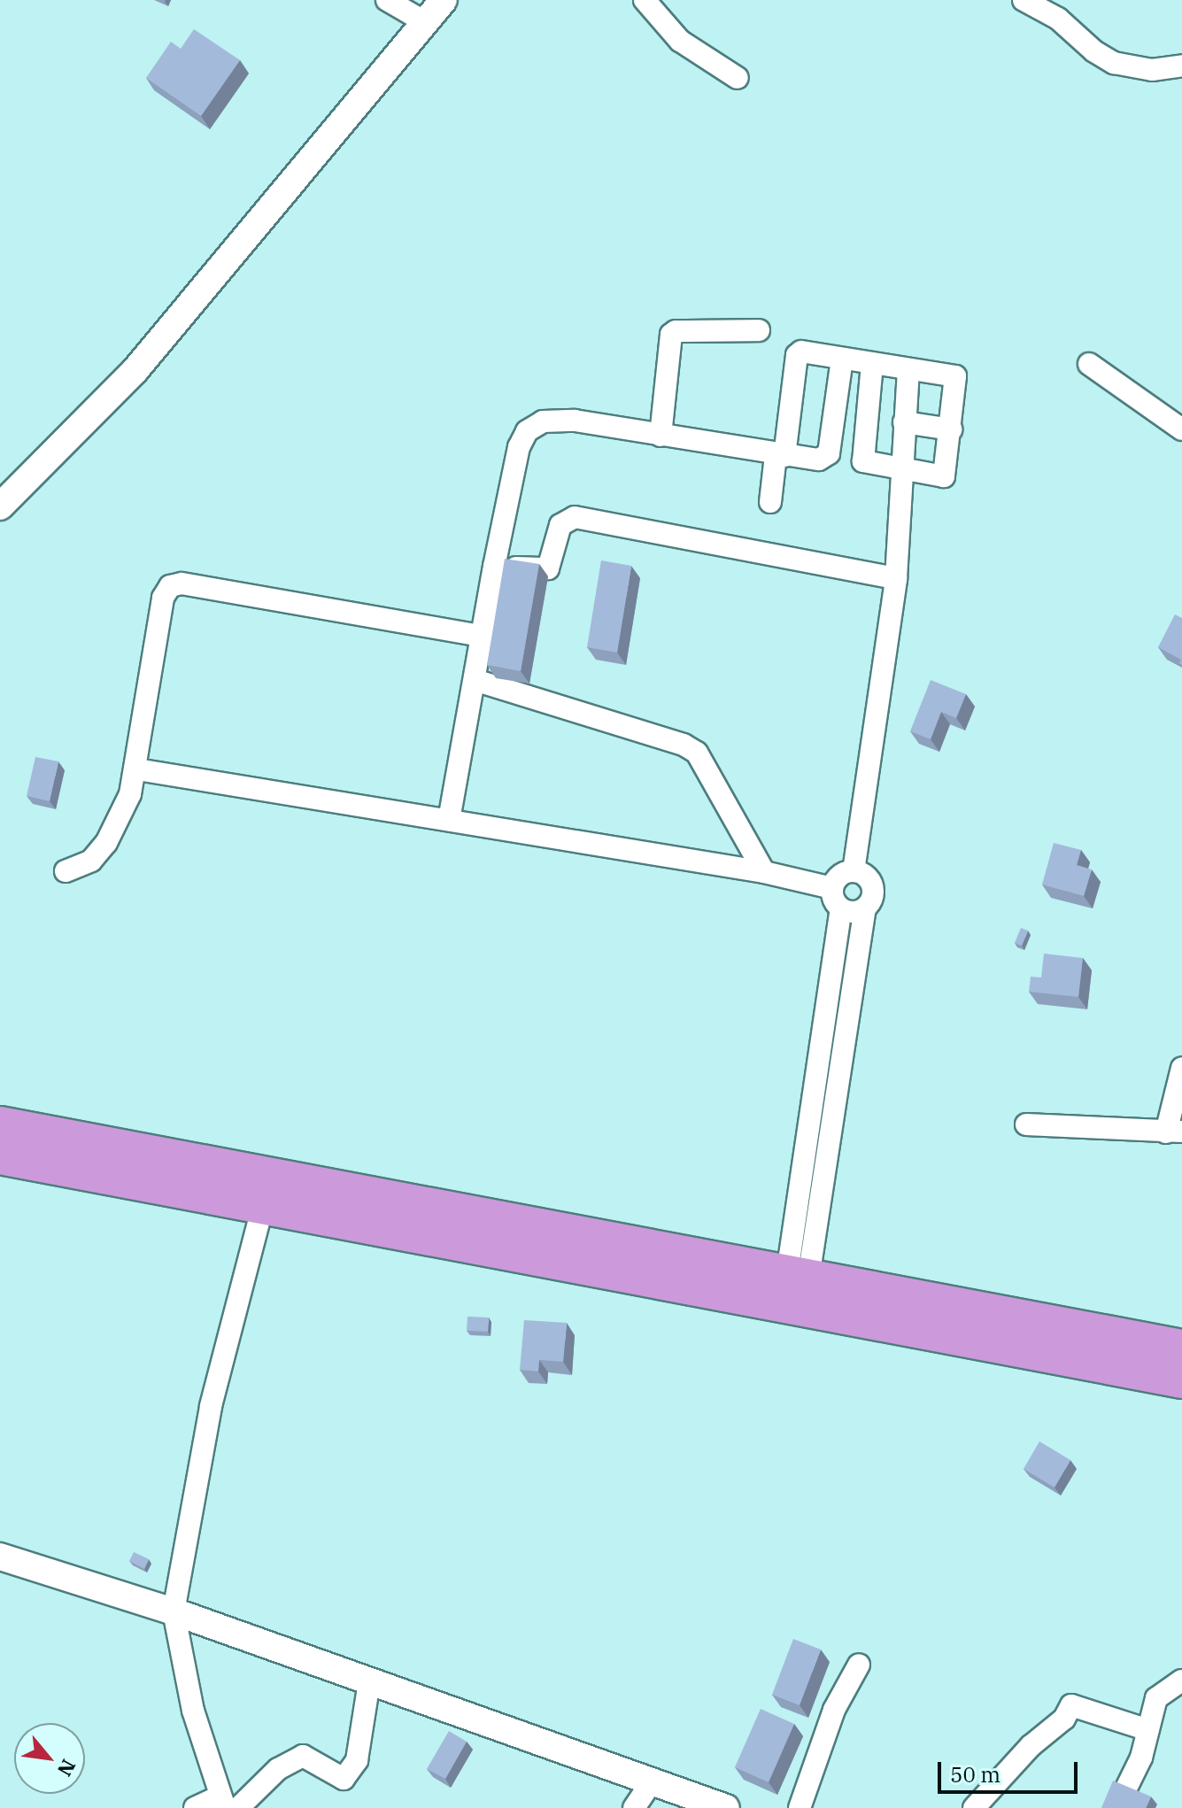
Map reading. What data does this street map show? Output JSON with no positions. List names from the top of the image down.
{
  "scale_bar": "50 m",
  "north": "bottom right"
}
